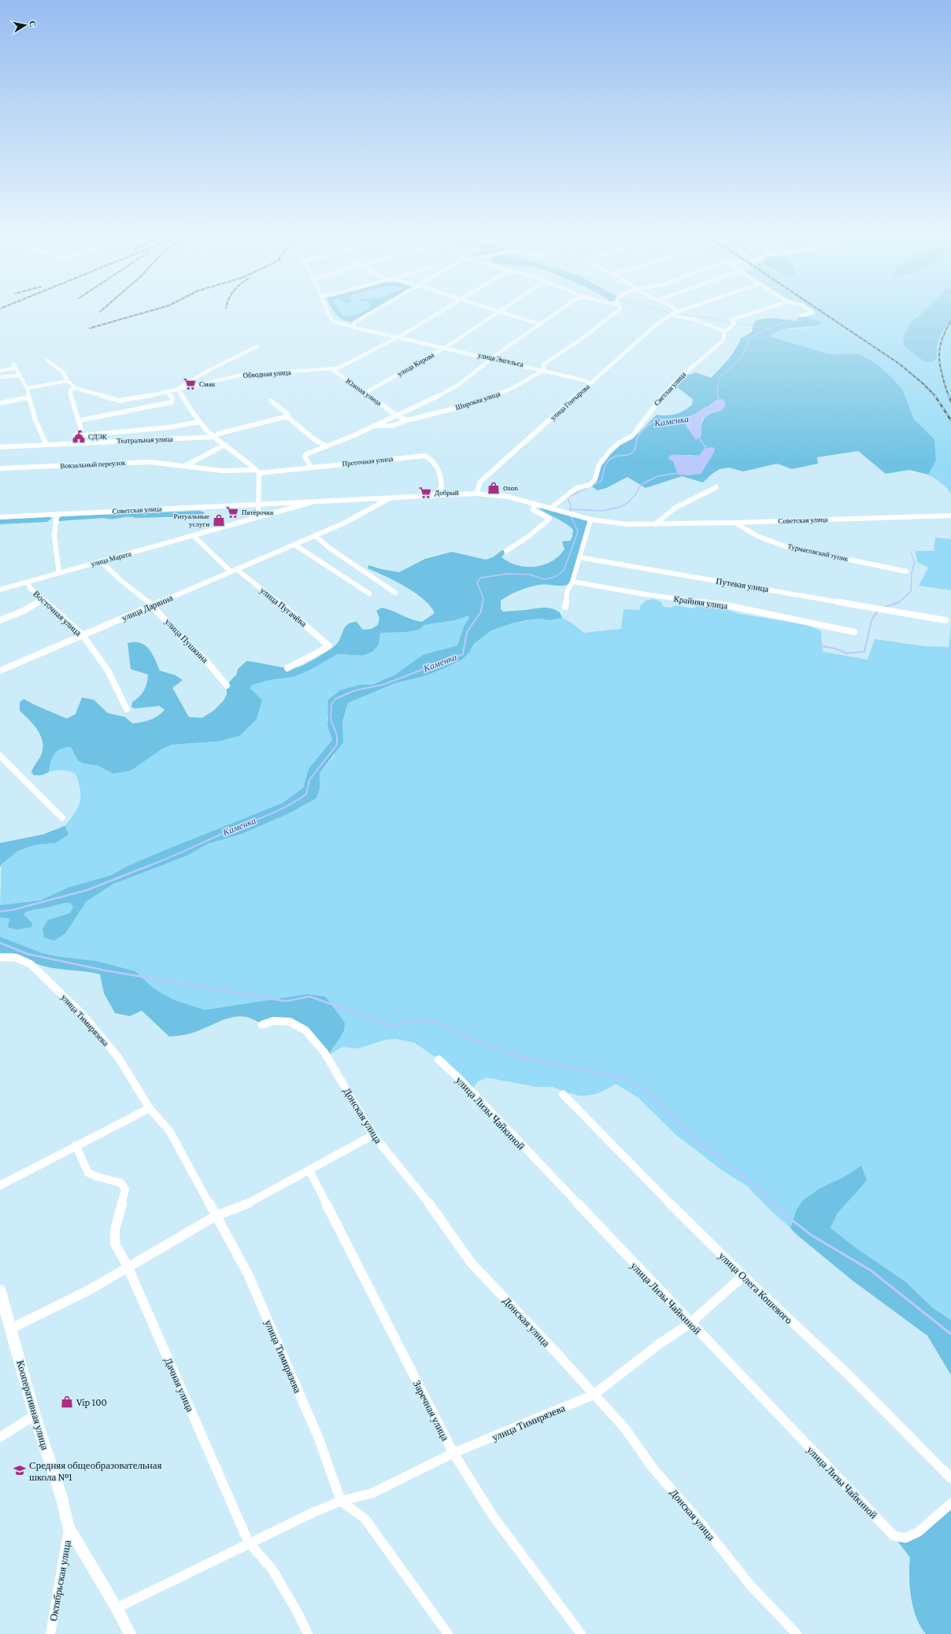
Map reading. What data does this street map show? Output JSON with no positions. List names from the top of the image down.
{
  "streets": {
    "main road": ["Советская улица"],
    "street": [
      "улица Энгельса",
      "улица Кирова",
      "Обводная улица",
      "Светлая улица",
      "Южная улица",
      "Широкая улица",
      "улица Гончарова",
      "Театральная улица",
      "Проточная улица",
      "Вокзальный переулок",
      "Турмасовский тупик",
      "улица Марата",
      "Путевая улица",
      "Крайняя улица",
      "улица Пугачёва",
      "улица Дарвина",
      "Восточная улица",
      "улица Пушкина",
      "улица Тимирязева",
      "улица Лизы Чайкиной",
      "Донская улица",
      "улица Олега Кошевого",
      "Дачная улица",
      "Кооперативная улица",
      "Заречная улица",
      "Октябрьская улица"
    ]
  },
  "crossings": [
    ["улица Энгельса", "улица Кирова"],
    ["улица Энгельса", "Обводная улица"],
    ["улица Энгельса", "Широкая улица"],
    ["улица Кирова", "Южная улица"],
    ["Обводная улица", "Южная улица"],
    ["Светлая улица", "Советская улица"],
    ["Южная улица", "Широкая улица"],
    ["Широкая улица", "Проточная улица"],
    ["улица Гончарова", "Советская улица"],
    ["Проточная улица", "Вокзальный переулок"],
    ["Проточная улица", "Советская улица"],
    ["Советская улица", "Турмасовский тупик"],
    ["Советская улица", "улица Марата"],
    ["Советская улица", "улица Дарвина"],
    ["улица Марата", "Восточная улица"],
    ["улица Марата", "улица Пушкина"],
    ["улица Пугачёва", "улица Дарвина"],
    ["улица Дарвина", "Восточная улица"],
    ["улица Дарвина", "улица Пушкина"],
    ["улица Тимирязева", "улица Лизы Чайкиной"],
    ["улица Тимирязева", "Донская улица"],
    ["улица Тимирязева", "улица Олега Кошевого"],
    ["улица Тимирязева", "Дачная улица"],
    ["улица Тимирязева", "Кооперативная улица"],
    ["улица Тимирязева", "Заречная улица"],
    ["Кооперативная улица", "Октябрьская улица"]
  ],
  "water": ["Каменка"],
  "places": {
    "supermarket": ["Смак", "Добрый", "Пятёрочка"],
    "public building": ["СДЭК"],
    "shop": ["Ozon", "Ритуальные услуги", "Vip 100"],
    "school or university": ["Средняя общеобразовательная школа №1"]
  },
  "north": "right"
}
